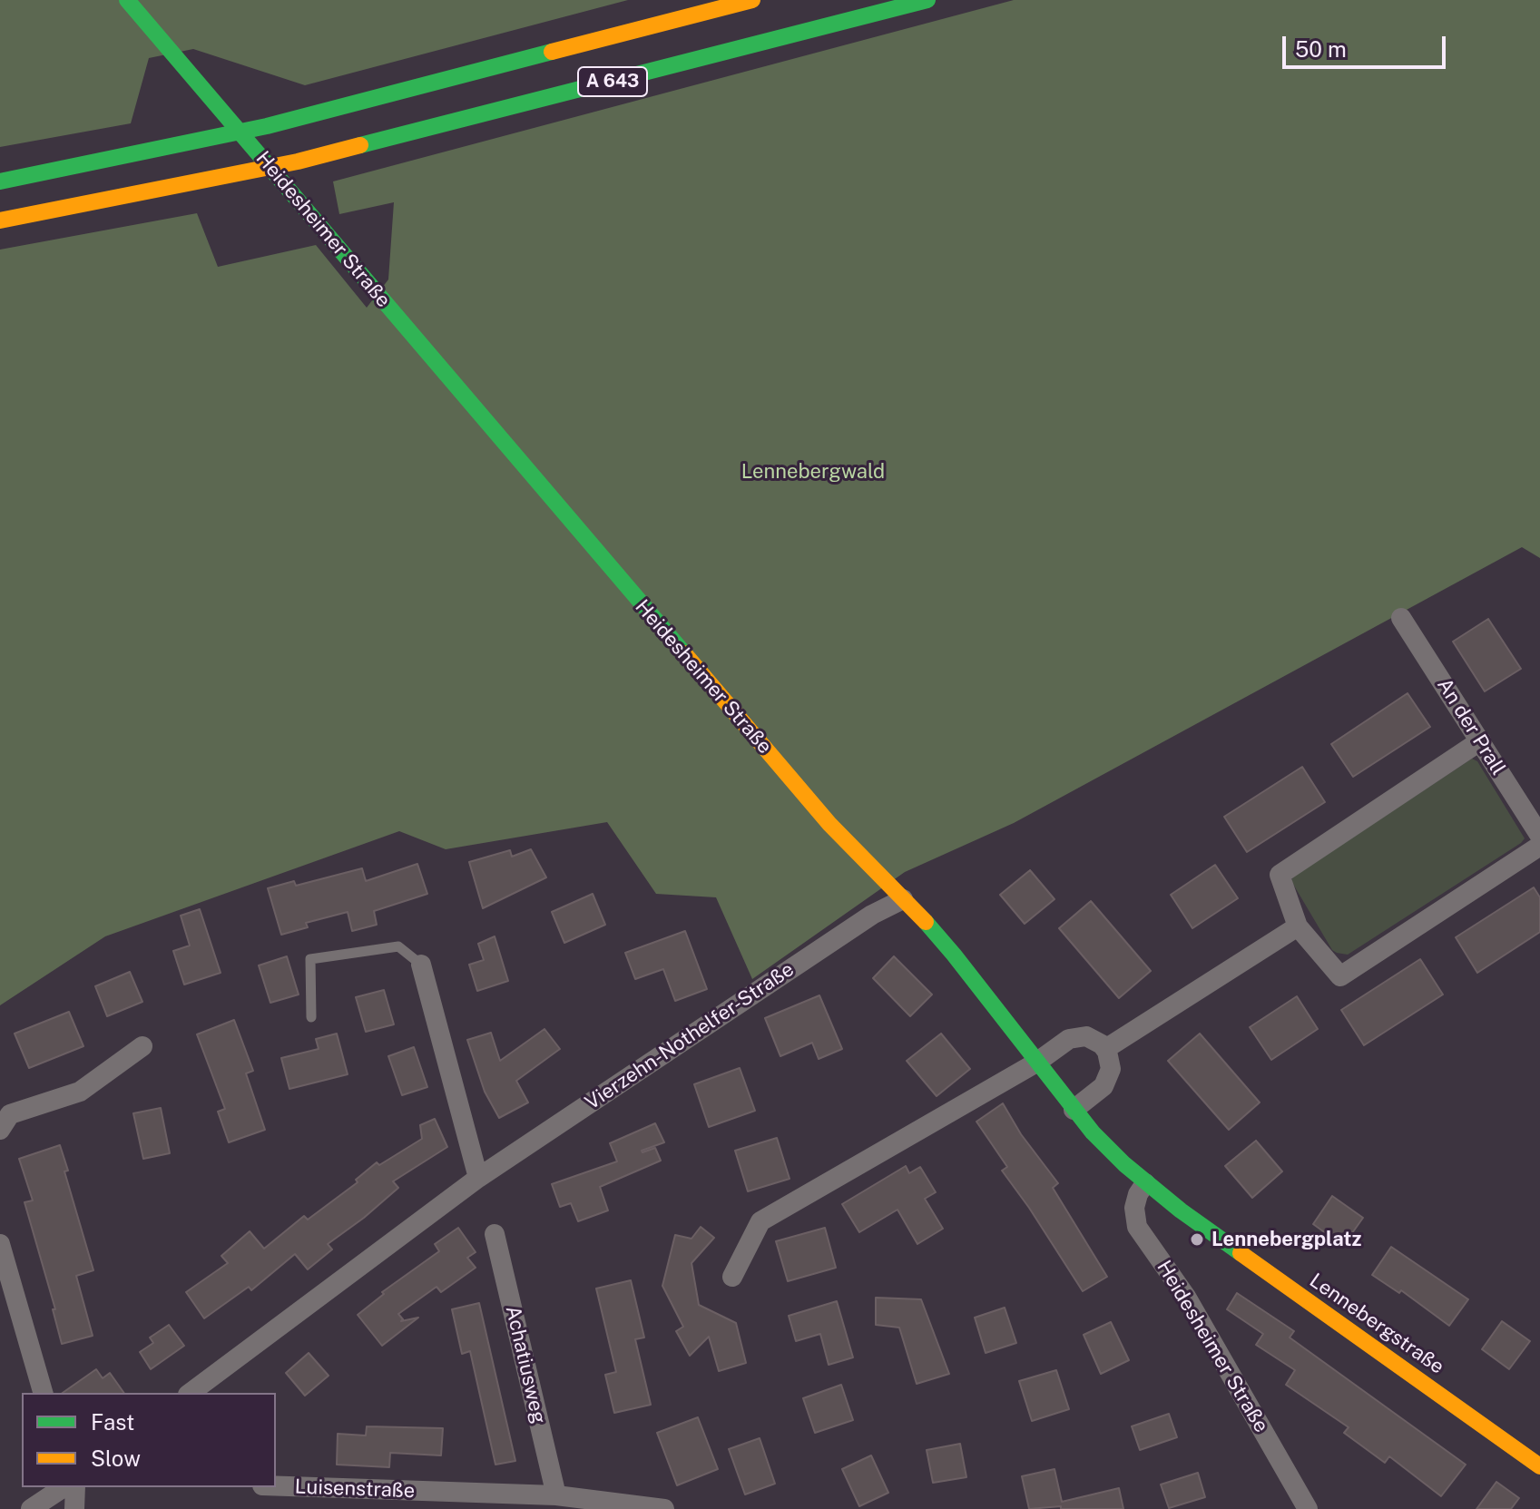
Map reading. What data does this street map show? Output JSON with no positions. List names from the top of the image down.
{
  "streets": {
    "main road": ["A 643", "Heidesheimer Straße", "Lennebergstraße"],
    "street": [
      "An der Prall",
      "Vierzehn-Nothelfer-Straße",
      "Achatiusweg",
      "Luisenstraße"
    ]
  },
  "crossings": [
    ["Heidesheimer Straße", "Vierzehn-Nothelfer-Straße"],
    ["Heidesheimer Straße", "Lennebergstraße"],
    ["Achatiusweg", "Luisenstraße"]
  ],
  "parks": ["Lennebergwald"],
  "places": ["Lennebergplatz"],
  "legend": ["Fast", "Slow"],
  "scale_bar": "50 m"
}
